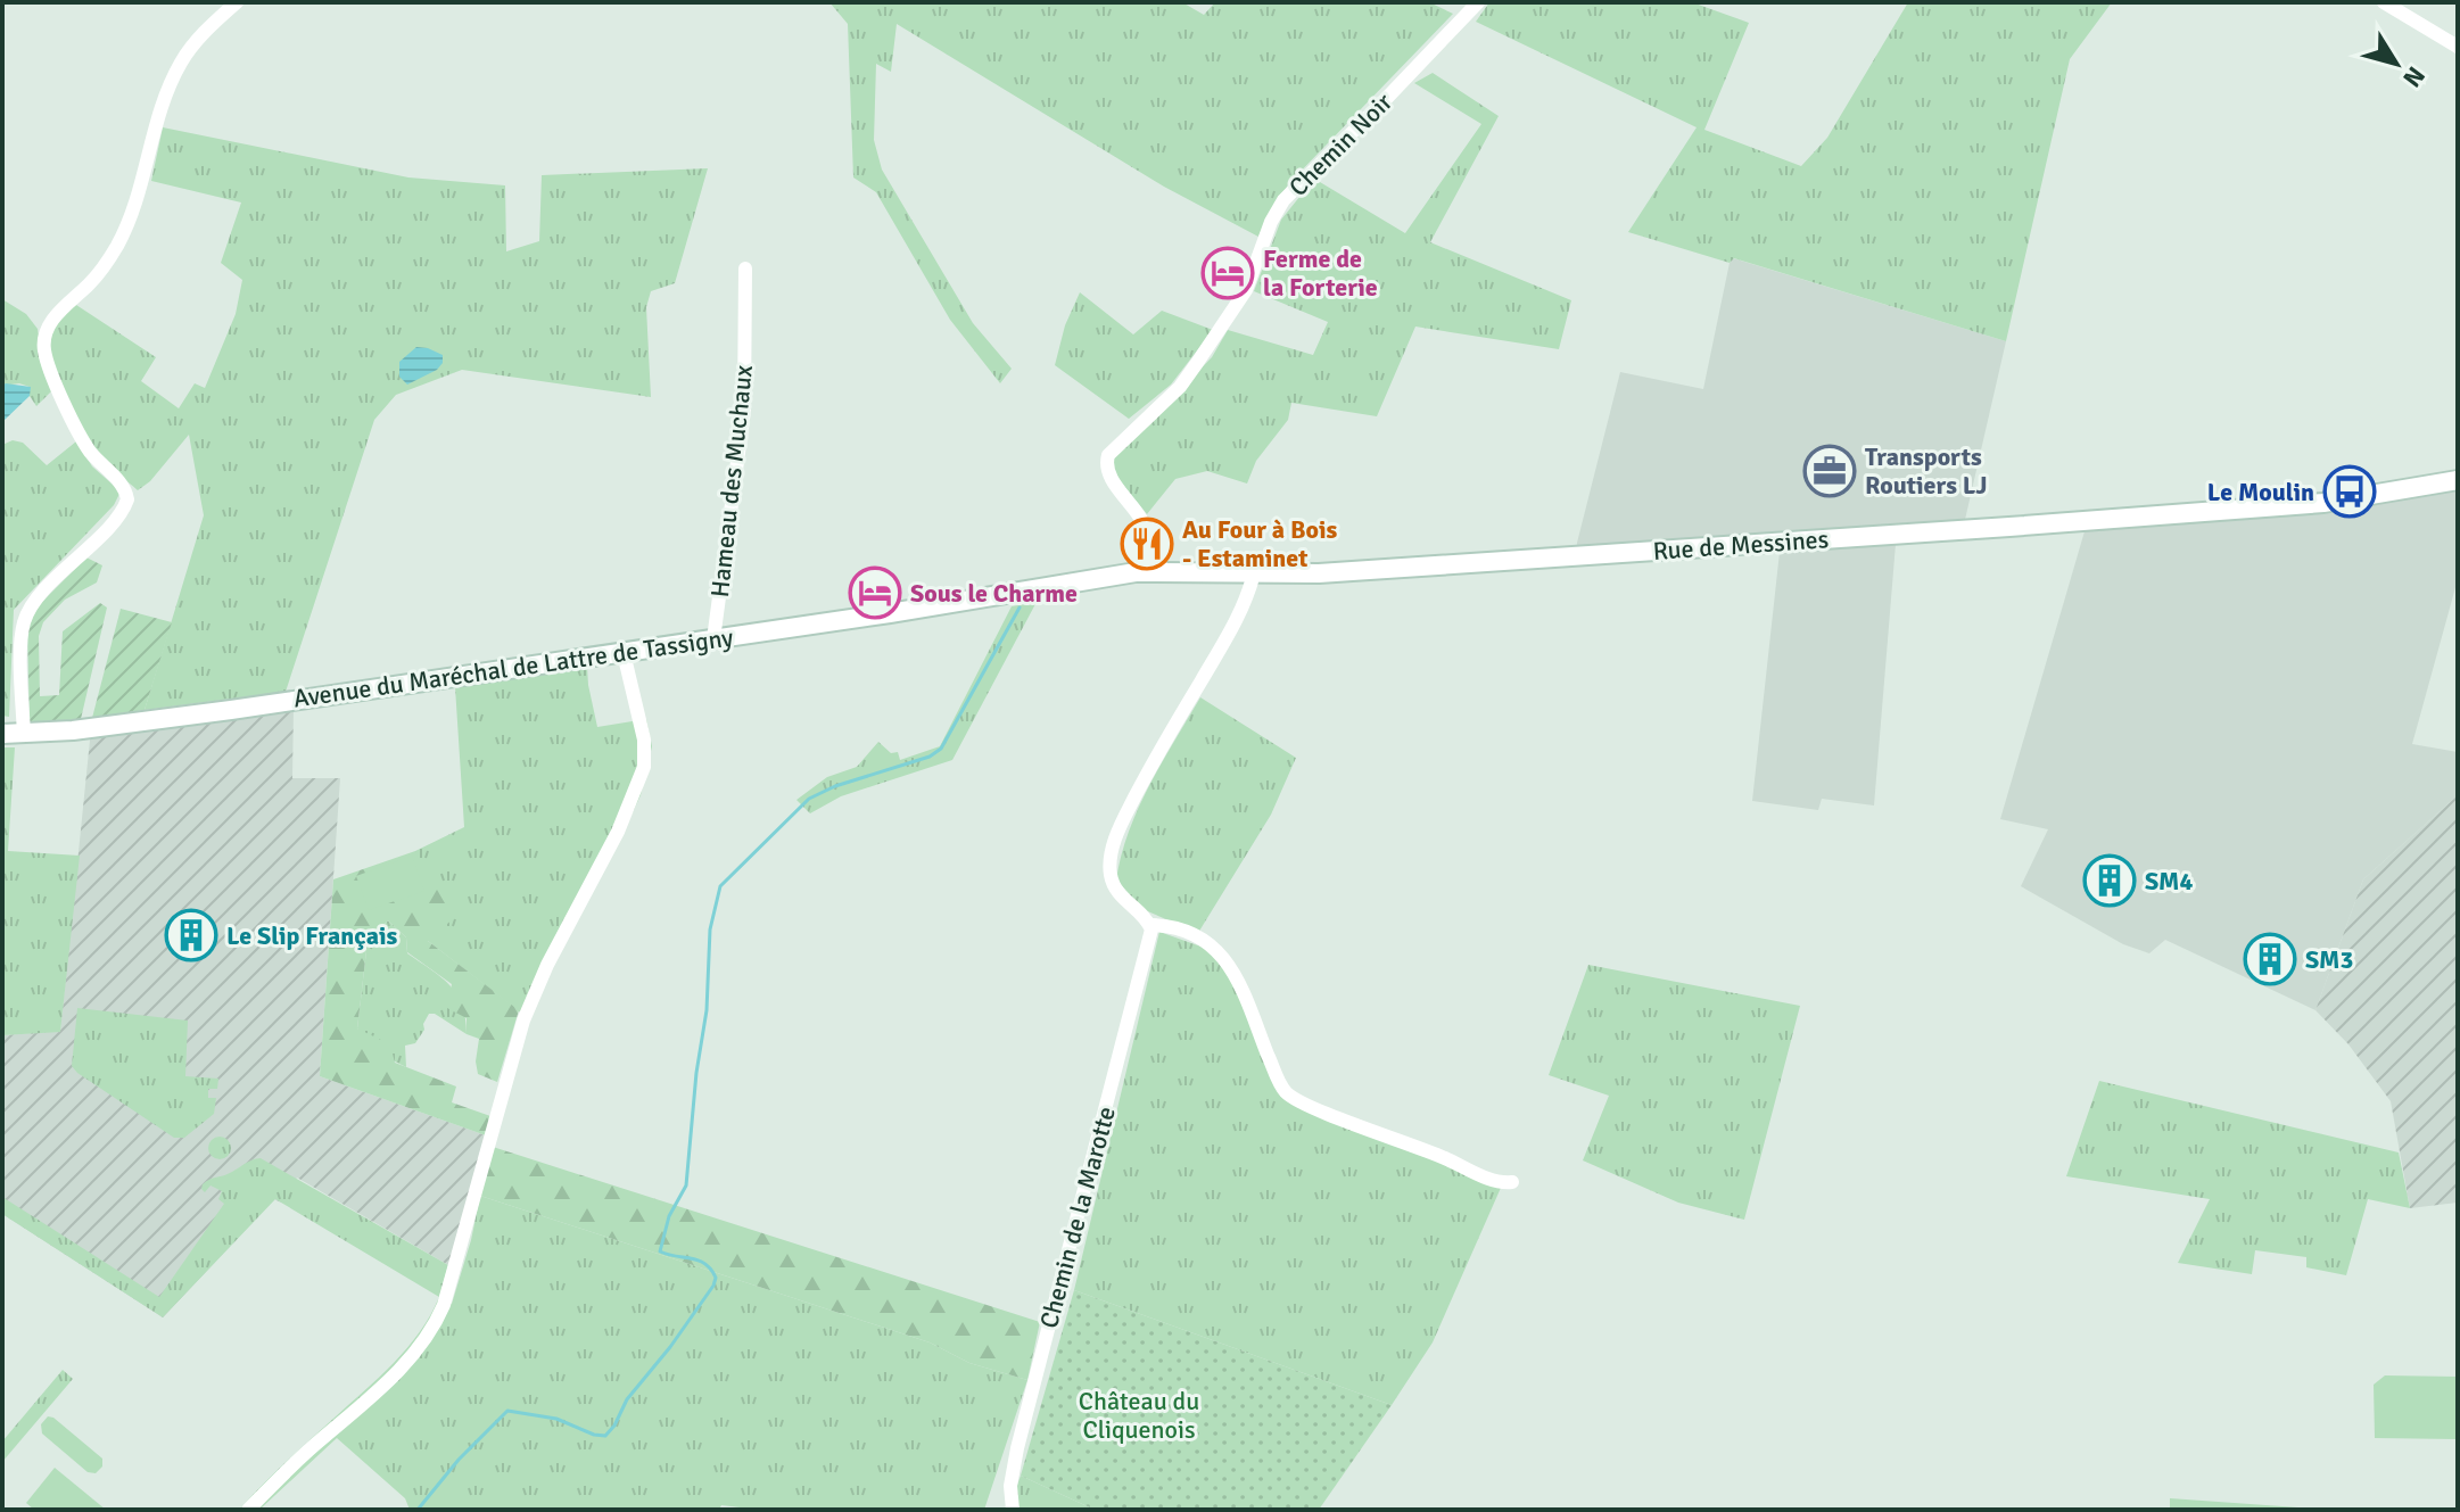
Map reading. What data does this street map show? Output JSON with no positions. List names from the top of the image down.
{
  "streets": {
    "main road": ["Rue de Messines", "Avenue du Maréchal de Lattre de Tassigny"],
    "street": ["Chemin Noir", "Hameau des Muchaux", "Chemin de la Marotte"]
  },
  "crossings": [
    ["Chemin Noir", "Rue de Messines"],
    ["Hameau des Muchaux", "Avenue du Maréchal de Lattre de Tassigny"],
    ["Rue de Messines", "Avenue du Maréchal de Lattre de Tassigny"]
  ],
  "parks": ["Château du Cliquenois"],
  "places": {
    "hotel": ["Ferme de la Forterie", "Sous le Charme"],
    "office": ["Transports Routiers LJ"],
    "bus stop": ["Le Moulin"],
    "restaurant": ["Au Four à Bois - Estaminet"],
    "building": ["SM4", "Le Slip Français", "SM3"]
  },
  "north": "bottom right"
}
